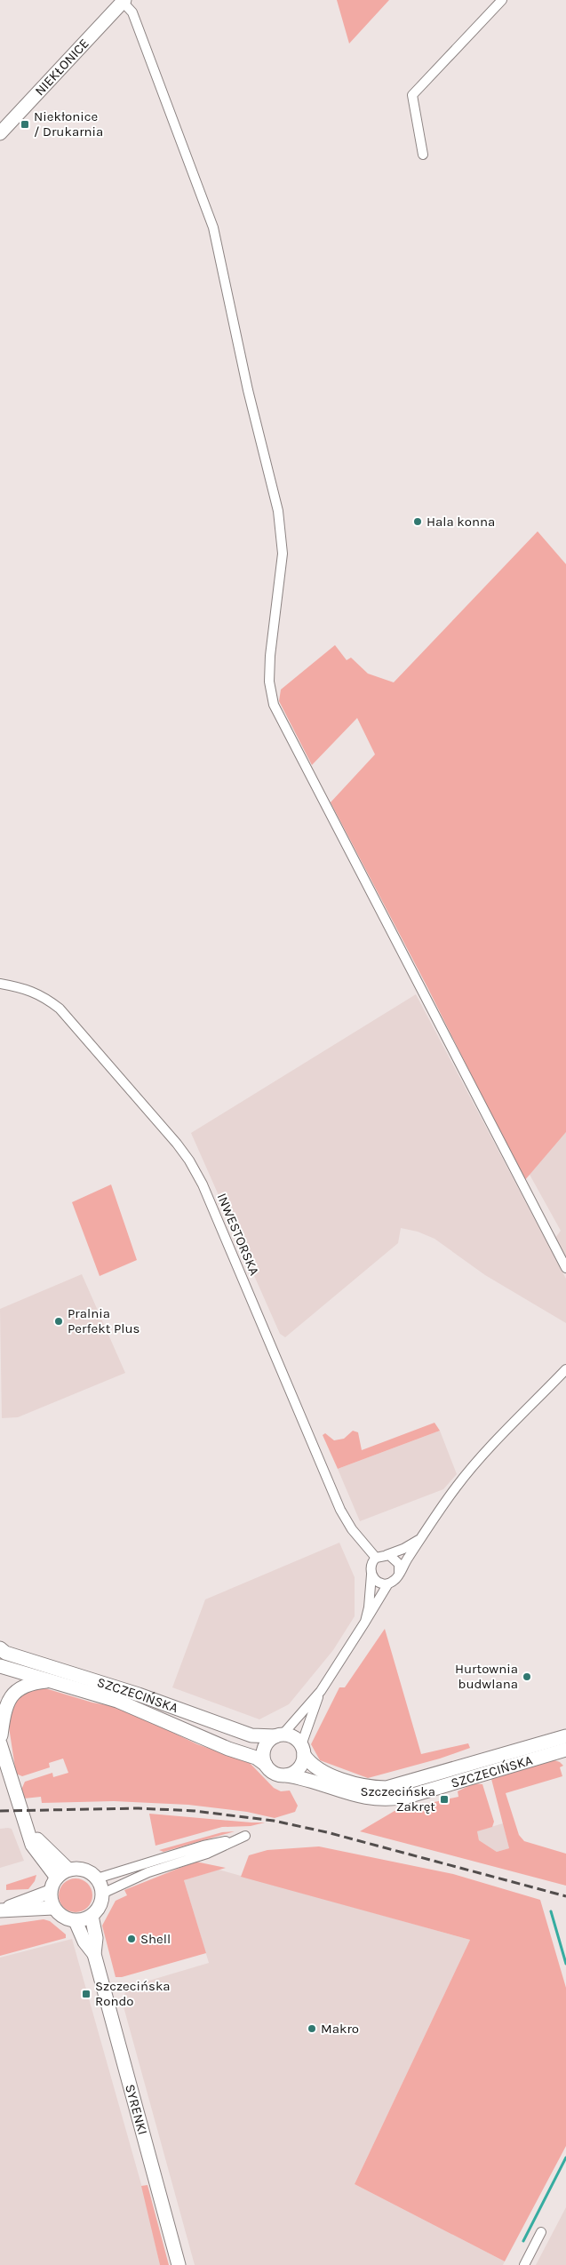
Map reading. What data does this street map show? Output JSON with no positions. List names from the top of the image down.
{
  "streets": {
    "main road": ["NIEKŁONICE", "SZCZECIŃSKA", "SYRENKI"],
    "street": ["INWESTORSKA"]
  },
  "places": {
    "transit": ["Niekłonice / Drukarnia", "Szczecińska Zakręt", "Szczecińska Rondo"],
    "other": [
      "Hala konna",
      "Pralnia Perfekt Plus",
      "Hurtownia budwlana",
      "Shell",
      "Makro"
    ]
  }
}
